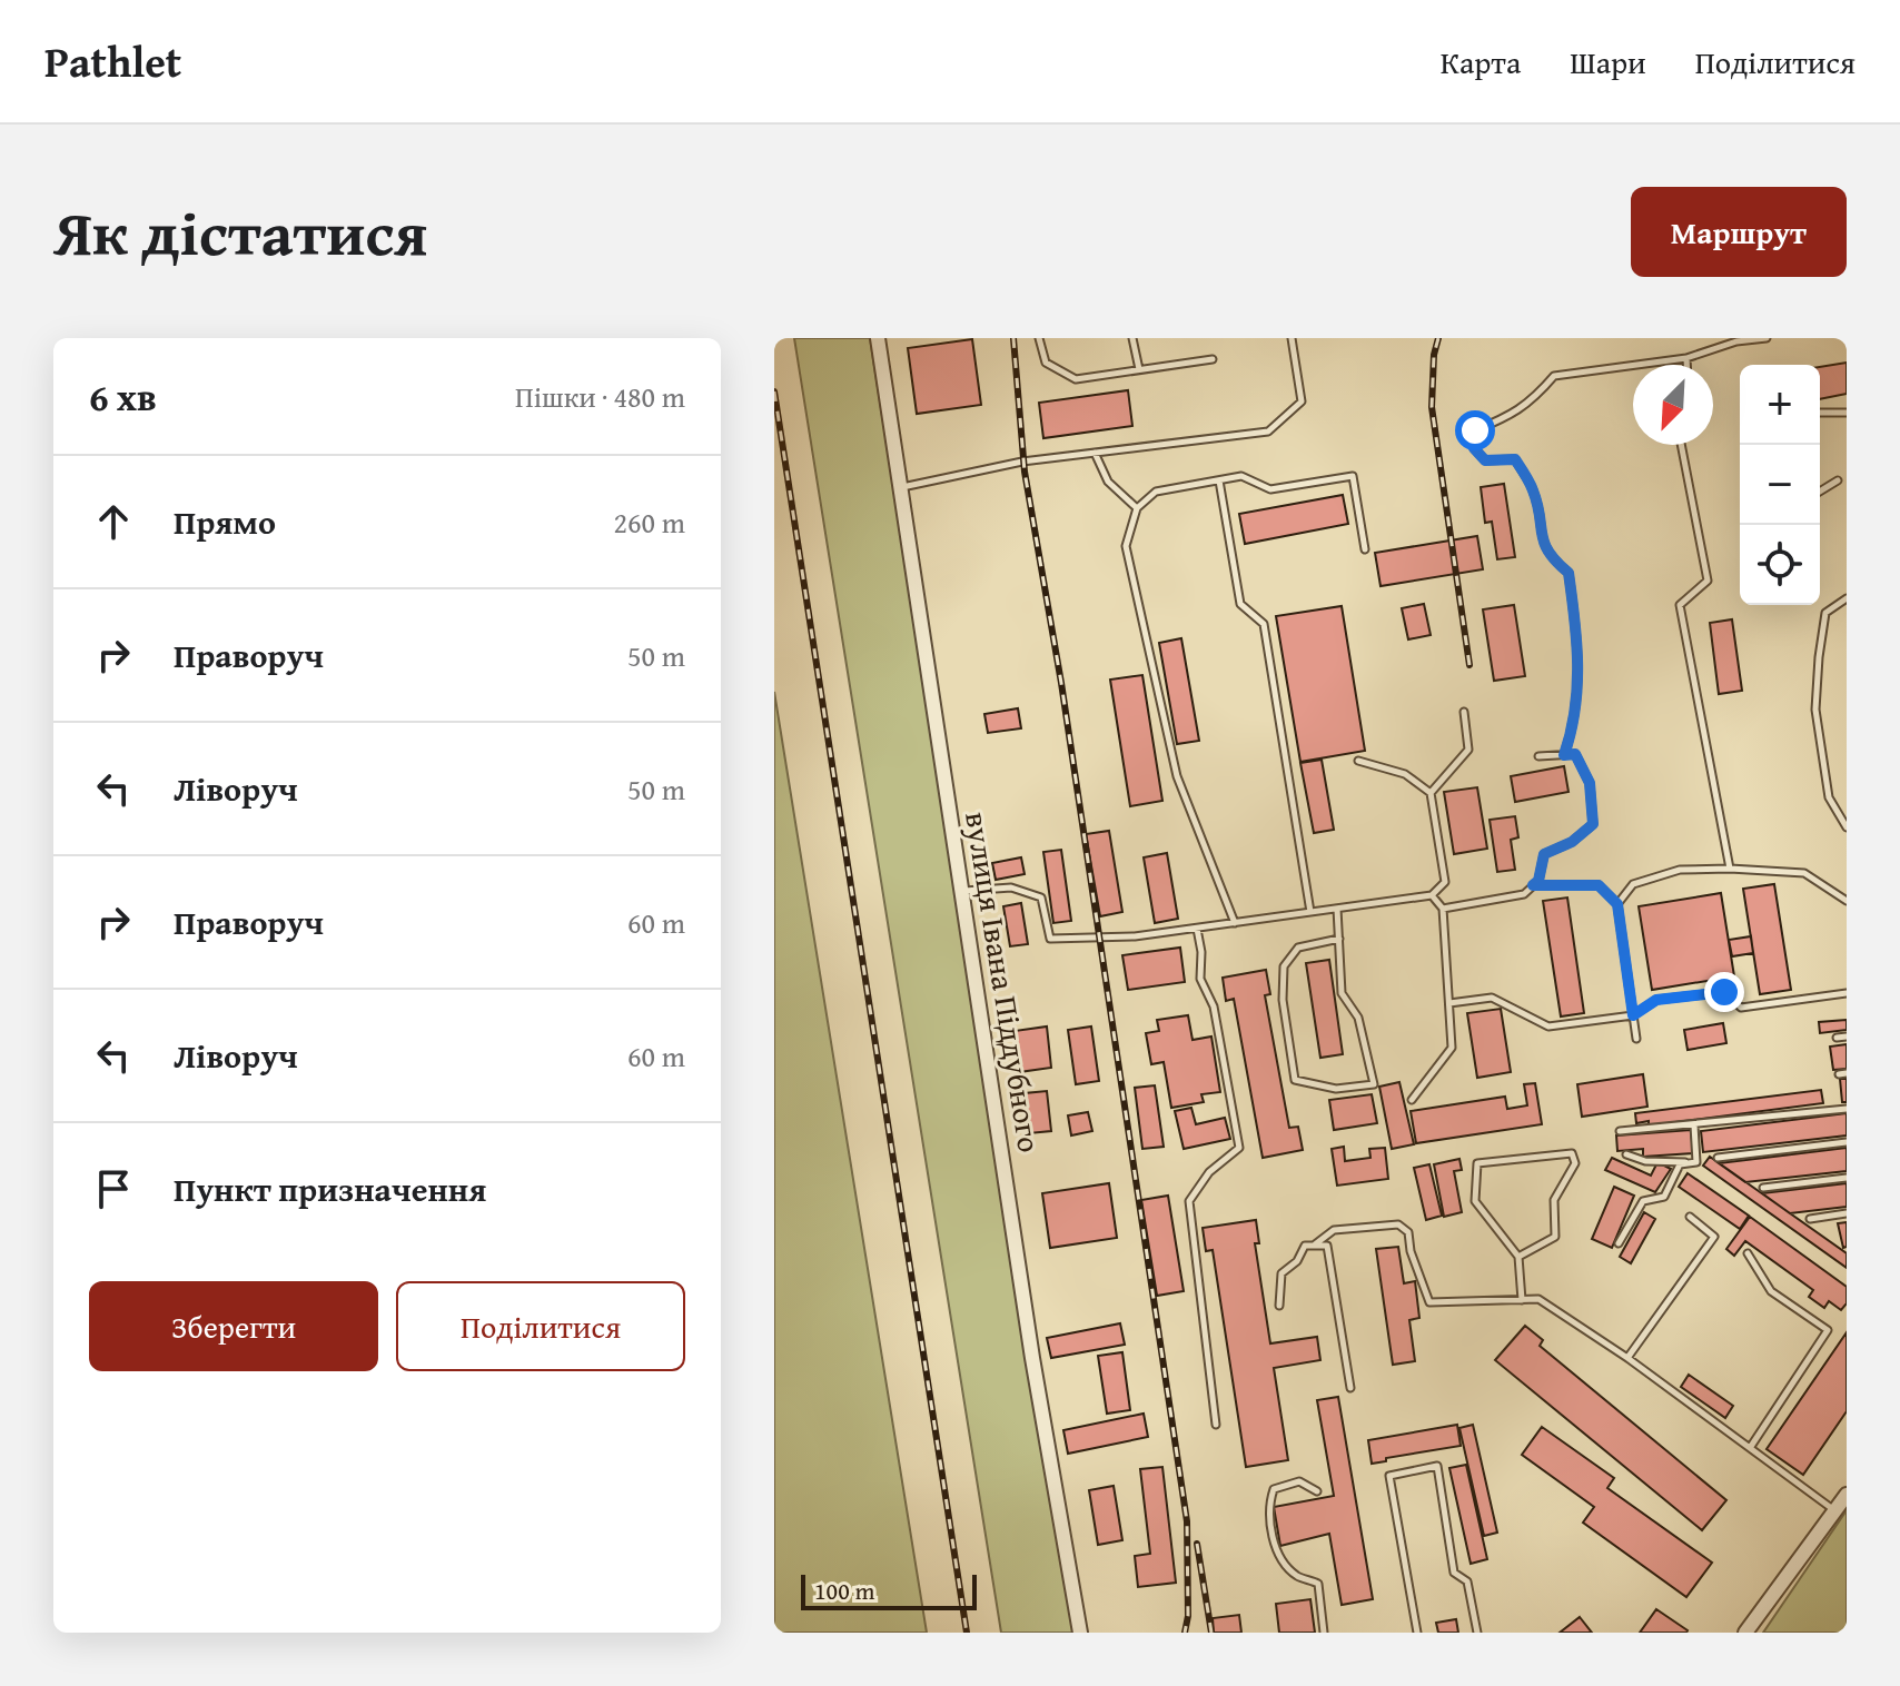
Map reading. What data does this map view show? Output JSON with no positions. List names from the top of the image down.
{
  "streets": {
    "street": ["вулиця Івана Піддубного"]
  },
  "scale_bar": "100 m",
  "north": "bottom left",
  "page": {
    "header": "Pathlet",
    "nav": ["Карта", "Шари", "Поділитися"],
    "title": "Як дістатися",
    "buttons": [
      "Маршрут",
      ["Зберегти", "Поділитися"]
    ],
    "heading": ["6 хв", "Пішки · 480 m"],
    "map_buttons": ["+", "−"],
    "list": [
      ["Прямо", "260 m"],
      ["Праворуч", "50 m"],
      ["Ліворуч", "50 m"],
      ["Праворуч", "60 m"],
      ["Ліворуч", "60 m"],
      "Пункт призначення"
    ],
    "scale": "100 m"
  }
}
